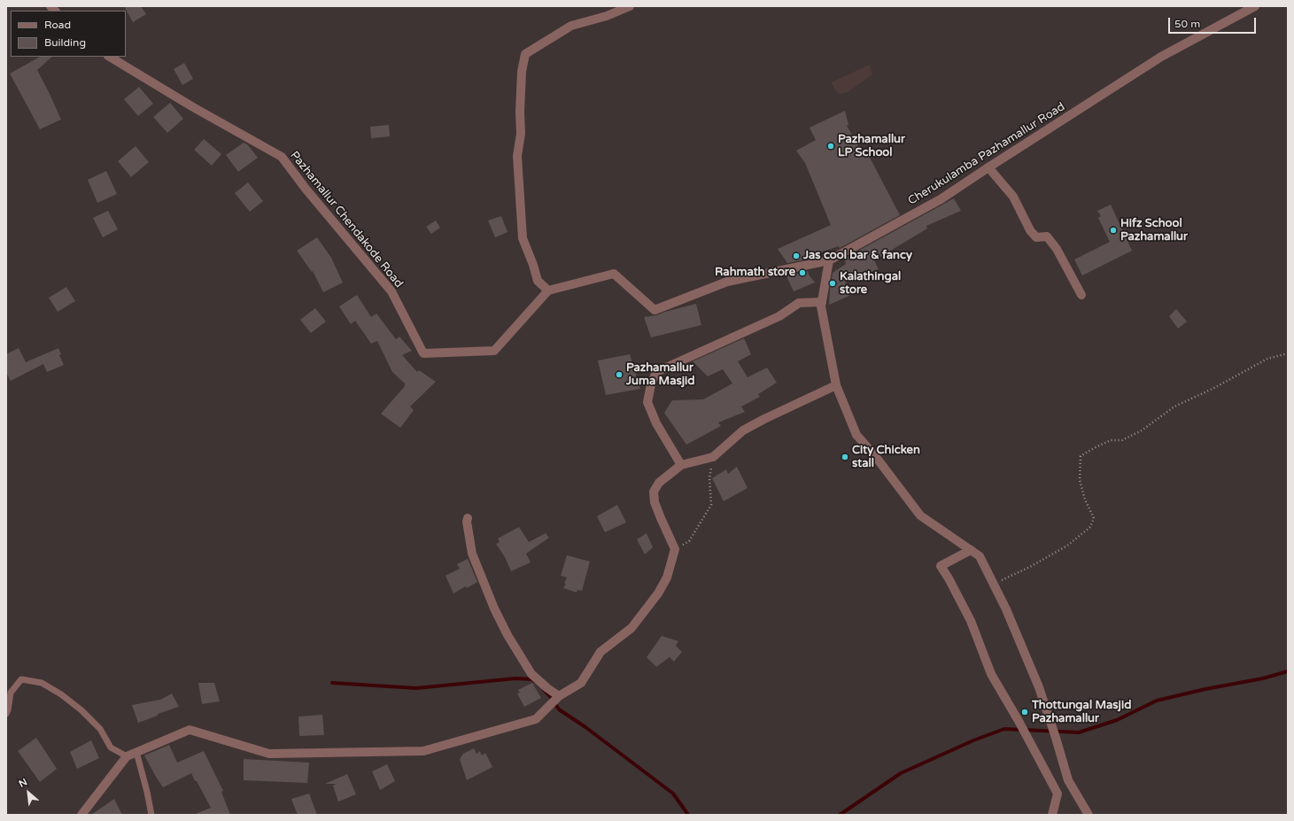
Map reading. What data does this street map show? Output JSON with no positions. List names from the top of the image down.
{
  "streets": {
    "street": ["Cherukulamba Pazhamallur Road", "Pazhamallur Chendakode Road"]
  },
  "places": [
    "Pazhamallur LP School",
    "Hifz School Pazhamallur",
    "Jas cool bar & fancy",
    "Rahmath store",
    "Kalathingal store",
    "Pazhamallur Juma Masjid",
    "City Chicken stall",
    "Thottungal Masjid Pazhamallur"
  ],
  "legend": ["Road", "Building"],
  "scale_bar": "50 m",
  "north": "top left"
}
